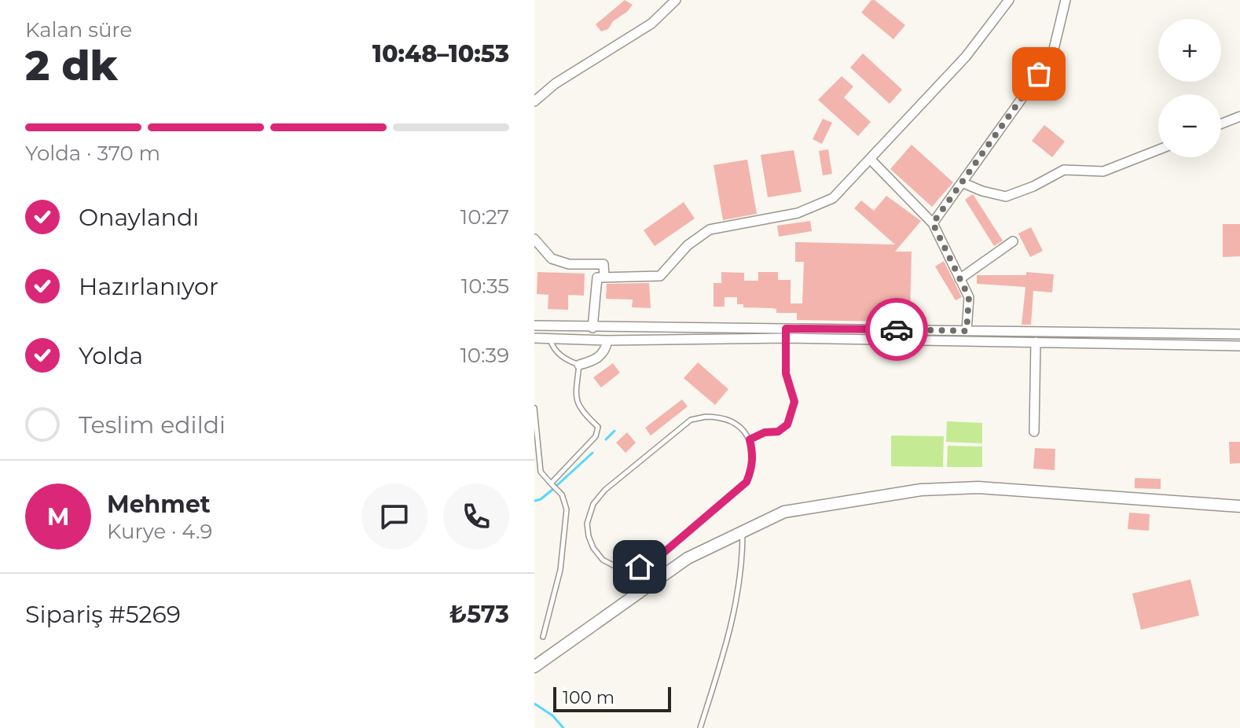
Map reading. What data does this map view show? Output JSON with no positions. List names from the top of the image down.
{
  "scale_bar": "100 m",
  "page": {
    "heading": ["2 dk", "Kalan süre", "10:48–10:53"],
    "panel": [
      "Mehmet",
      "Kurye · 4.9",
      "Sipariş #5269",
      "₺573"
    ],
    "map_buttons": ["+", "−"],
    "bar": "Yolda · 370 m",
    "list": [
      ["Onaylandı", "10:27"],
      ["Hazırlanıyor", "10:35"],
      ["Yolda", "10:39"],
      "Teslim edildi"
    ],
    "round": "M",
    "scale": "100 m"
  }
}
